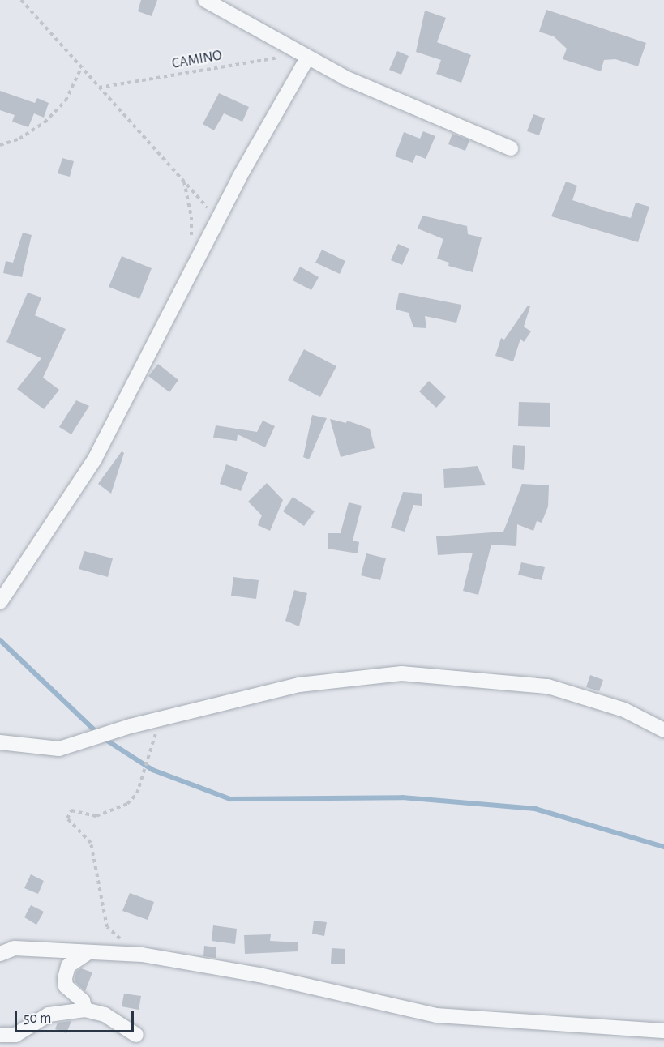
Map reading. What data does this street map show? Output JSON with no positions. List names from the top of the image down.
{
  "streets": {
    "path": ["CAMINO"]
  },
  "scale_bar": "50 m"
}
